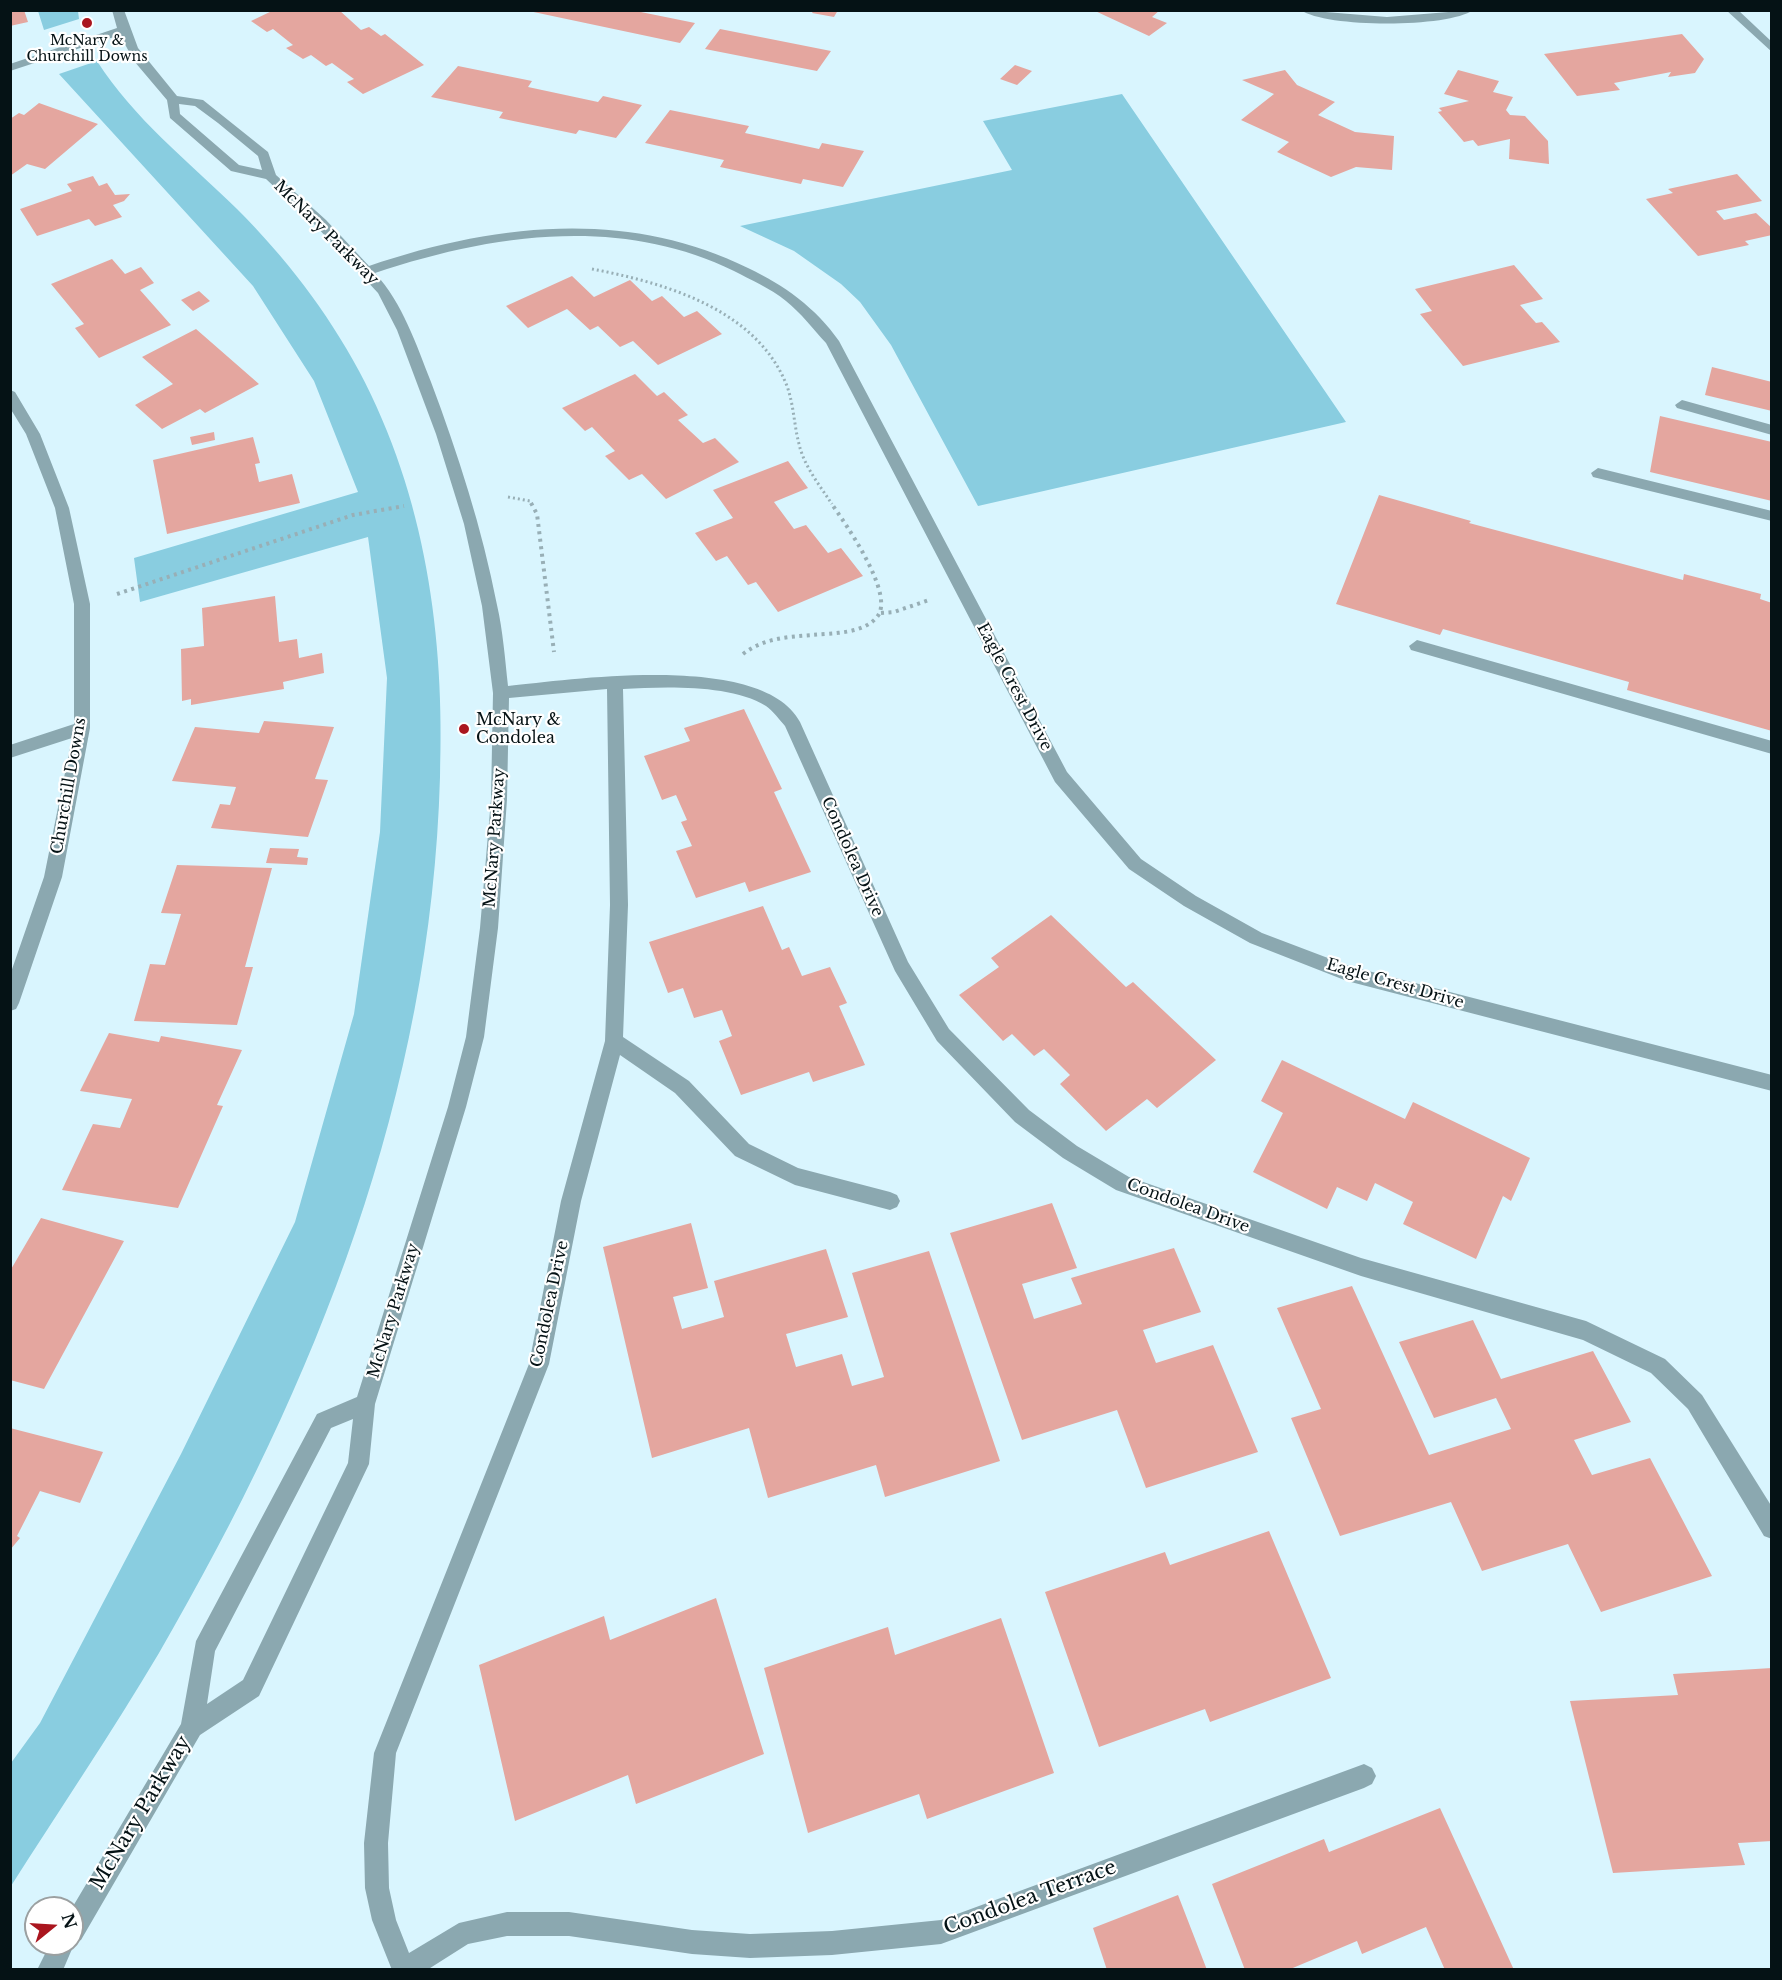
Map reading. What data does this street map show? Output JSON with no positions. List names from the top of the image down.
{
  "streets": {
    "street": [
      "McNary Parkway",
      "Eagle Crest Drive",
      "Churchill Downs",
      "Condolea Drive",
      "Condolea Terrace"
    ]
  },
  "crossings": [
    ["McNary Parkway", "Eagle Crest Drive"],
    ["McNary Parkway", "Condolea Drive"],
    ["Condolea Drive", "Condolea Terrace"]
  ],
  "places": ["McNary & Churchill Downs", "McNary & Condolea"],
  "north": "right"
}
